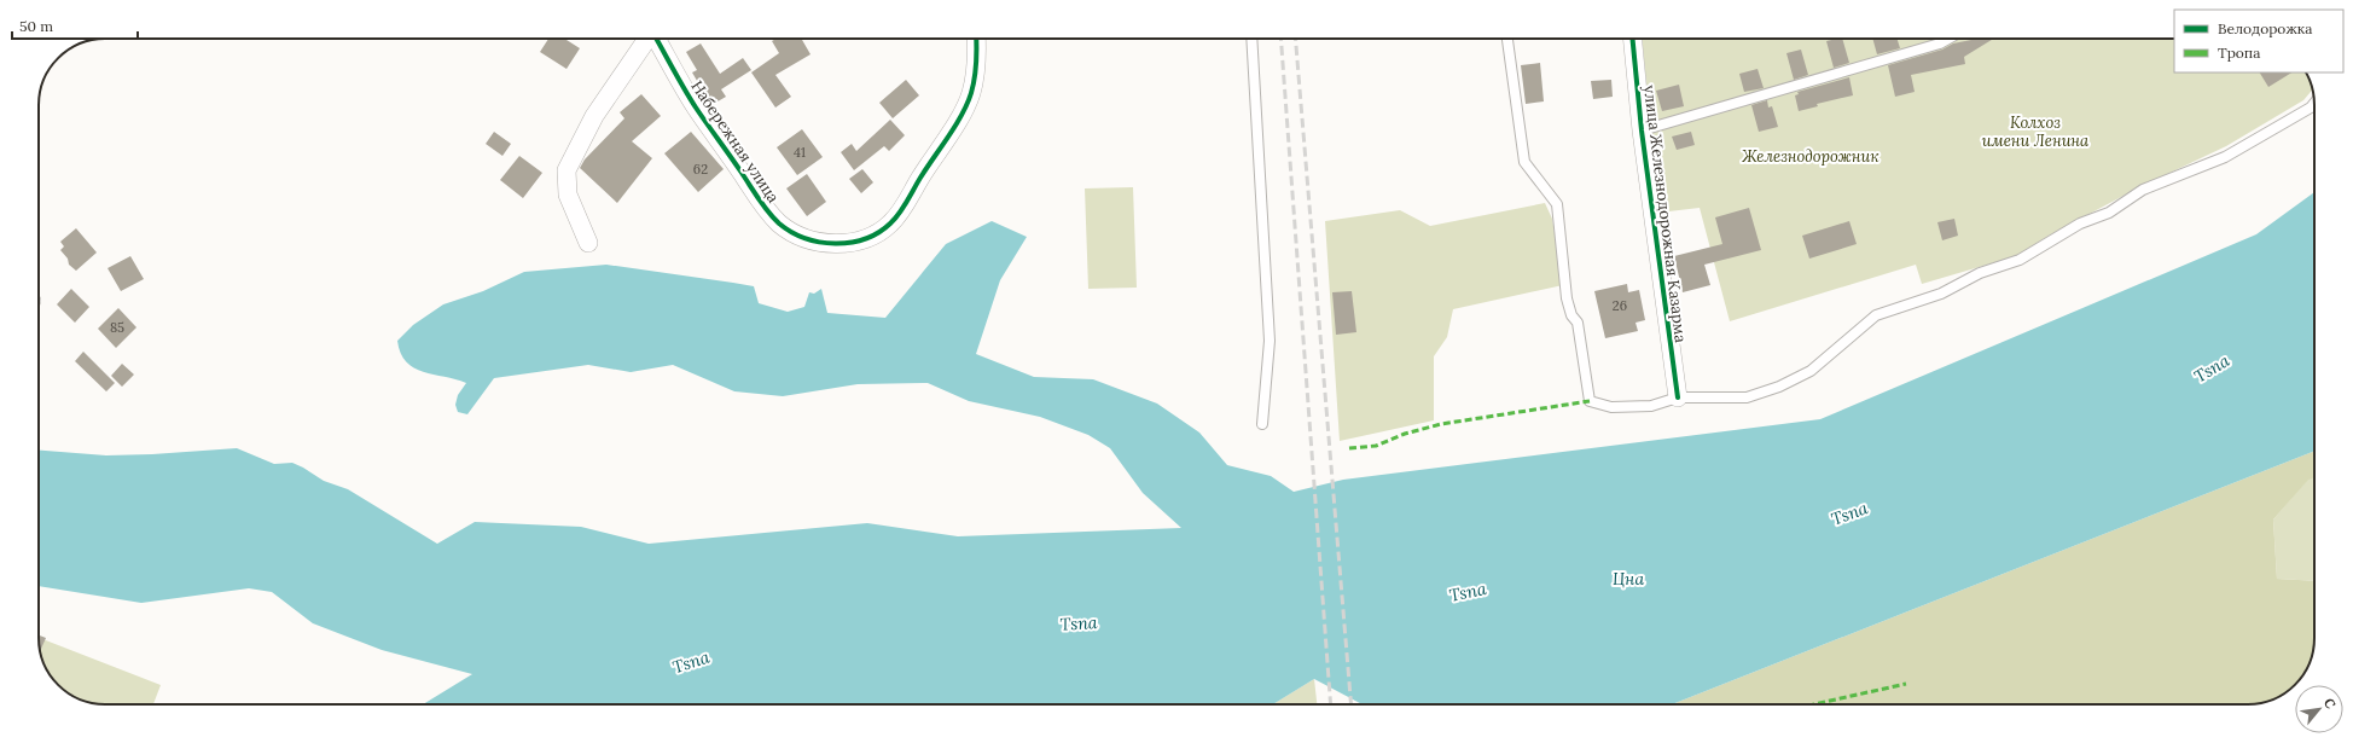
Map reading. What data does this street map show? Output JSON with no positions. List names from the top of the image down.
{
  "streets": {
    "street": ["Набережная улица", "улица Железнодорожная Казарма"]
  },
  "water": ["Tsna", "Цна"],
  "parks": ["Колхоз имени Ленина", "Железнодорожник"],
  "house_numbers": [
    "41",
    "62",
    "26",
    "85"
  ],
  "legend": ["Велодорожка", "Тропа"],
  "scale_bar": "50 m",
  "north": "top right"
}
